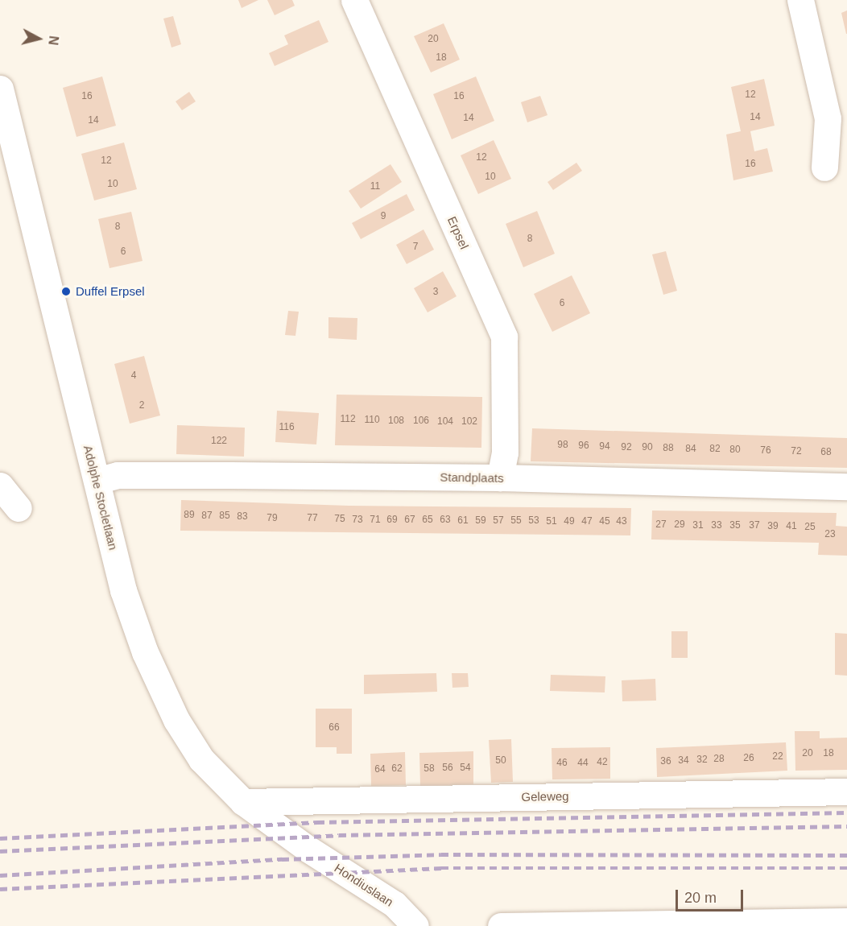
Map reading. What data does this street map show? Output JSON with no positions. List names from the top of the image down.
{
  "streets": {
    "street": [
      "Erpsel",
      "Standplaats",
      "Adolphe Stocletlaan",
      "Geleweg",
      "Hondiuslaan"
    ]
  },
  "crossings": [
    ["Erpsel", "Standplaats"],
    ["Standplaats", "Adolphe Stocletlaan"],
    ["Adolphe Stocletlaan", "Geleweg"],
    ["Adolphe Stocletlaan", "Hondiuslaan"]
  ],
  "places": ["Duffel Erpsel"],
  "house_numbers": [
    "20",
    "18",
    "12",
    "16",
    "16",
    "14",
    "14",
    "14",
    "12",
    "12",
    "16",
    "10",
    "10",
    "11",
    "9",
    "8",
    "8",
    "7",
    "6",
    "3",
    "6",
    "4",
    "2",
    "112",
    "110",
    "108",
    "106",
    "104",
    "102",
    "116",
    "122",
    "98",
    "96",
    "94",
    "92",
    "90",
    "88",
    "84",
    "82",
    "80",
    "76",
    "72",
    "68",
    "89",
    "87",
    "85",
    "83",
    "79",
    "77",
    "75",
    "73",
    "71",
    "69",
    "67",
    "65",
    "63",
    "61",
    "59",
    "57",
    "55",
    "53",
    "51",
    "49",
    "47",
    "45",
    "43",
    "27",
    "29",
    "31",
    "33",
    "35",
    "37",
    "39",
    "41",
    "25",
    "23",
    "66",
    "20",
    "18",
    "22",
    "26",
    "28",
    "32",
    "50",
    "34",
    "36",
    "42",
    "46",
    "44",
    "56",
    "54",
    "62",
    "58",
    "64"
  ],
  "scale_bar": "20 m",
  "north": "right"
}
